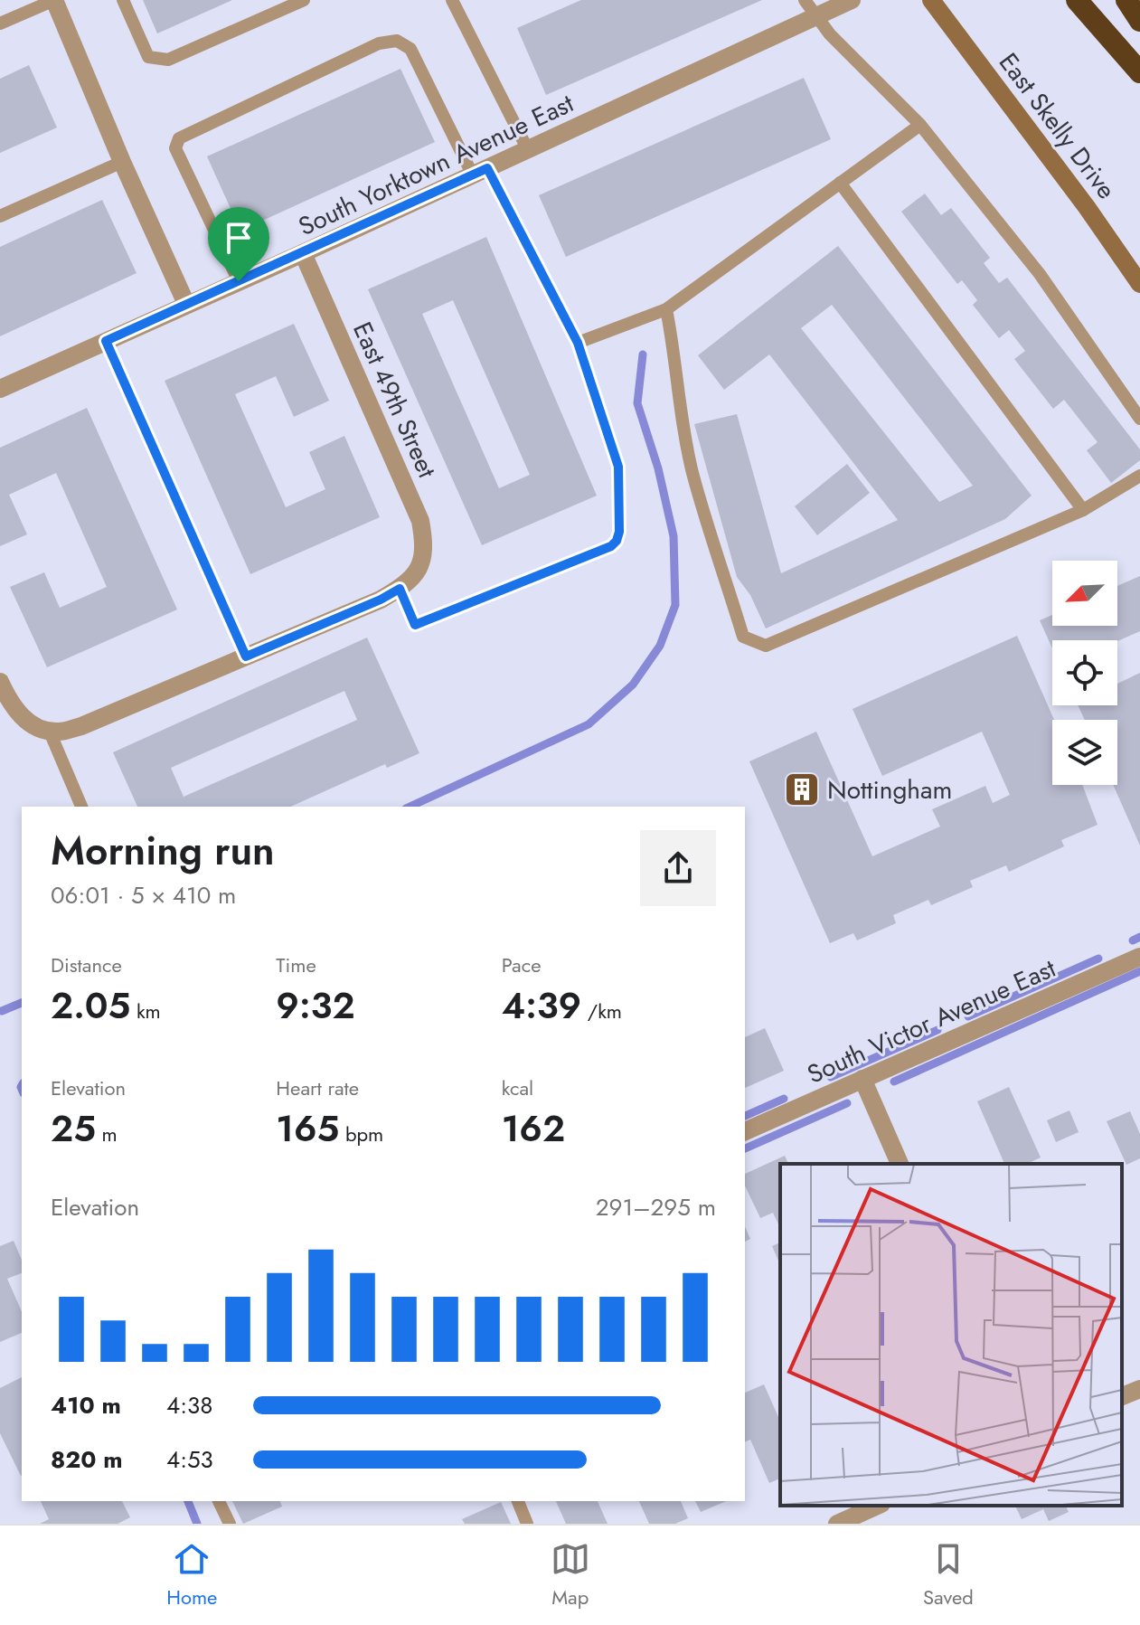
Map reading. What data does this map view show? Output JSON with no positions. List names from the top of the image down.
{
  "streets": {
    "main road": ["East Skelly Drive"],
    "street": ["South Yorktown Avenue East", "East 49th Street", "South Victor Avenue East"]
  },
  "crossings": [
    ["South Yorktown Avenue East", "East 49th Street"]
  ],
  "places": {
    "building": ["Nottingham"]
  },
  "north": "bottom left",
  "page": {
    "heading": ["Morning run", "06:01 · 5 × 410 m"],
    "stats": [
      ["Distance", "2.05 km"],
      ["Time", "9:32"],
      ["Pace", "4:39 /km"],
      ["Elevation", "25 m"],
      ["Heart rate", "165 bpm"],
      ["kcal", "162"]
    ],
    "chart": ["Elevation", "291–295 m"],
    "list": [
      {
        "name": "410 m",
        "note": "4:38"
      },
      {
        "name": "820 m",
        "note": "4:53"
      }
    ],
    "tabs": ["Home", "Map", "Saved"]
  }
}
